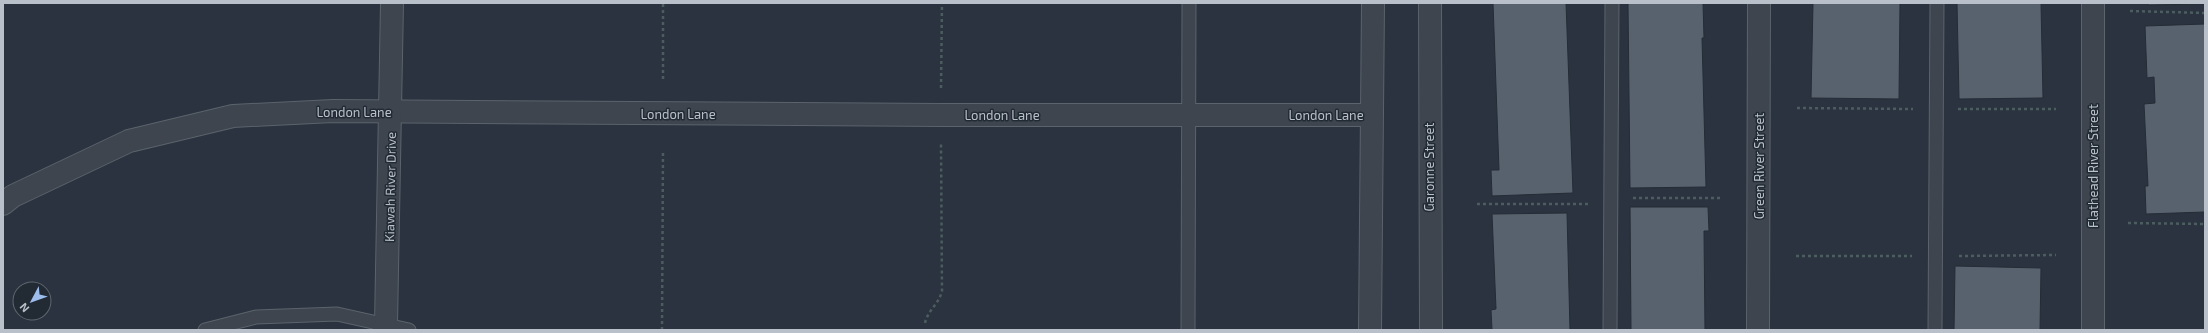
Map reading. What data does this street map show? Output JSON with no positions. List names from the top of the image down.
{
  "streets": {
    "street": [
      "London Lane",
      "Green River Street",
      "Flathead River Street",
      "Garonne Street",
      "Kiawah River Drive"
    ]
  },
  "crossings": [
    ["London Lane", "Kiawah River Drive"]
  ],
  "north": "bottom left"
}
